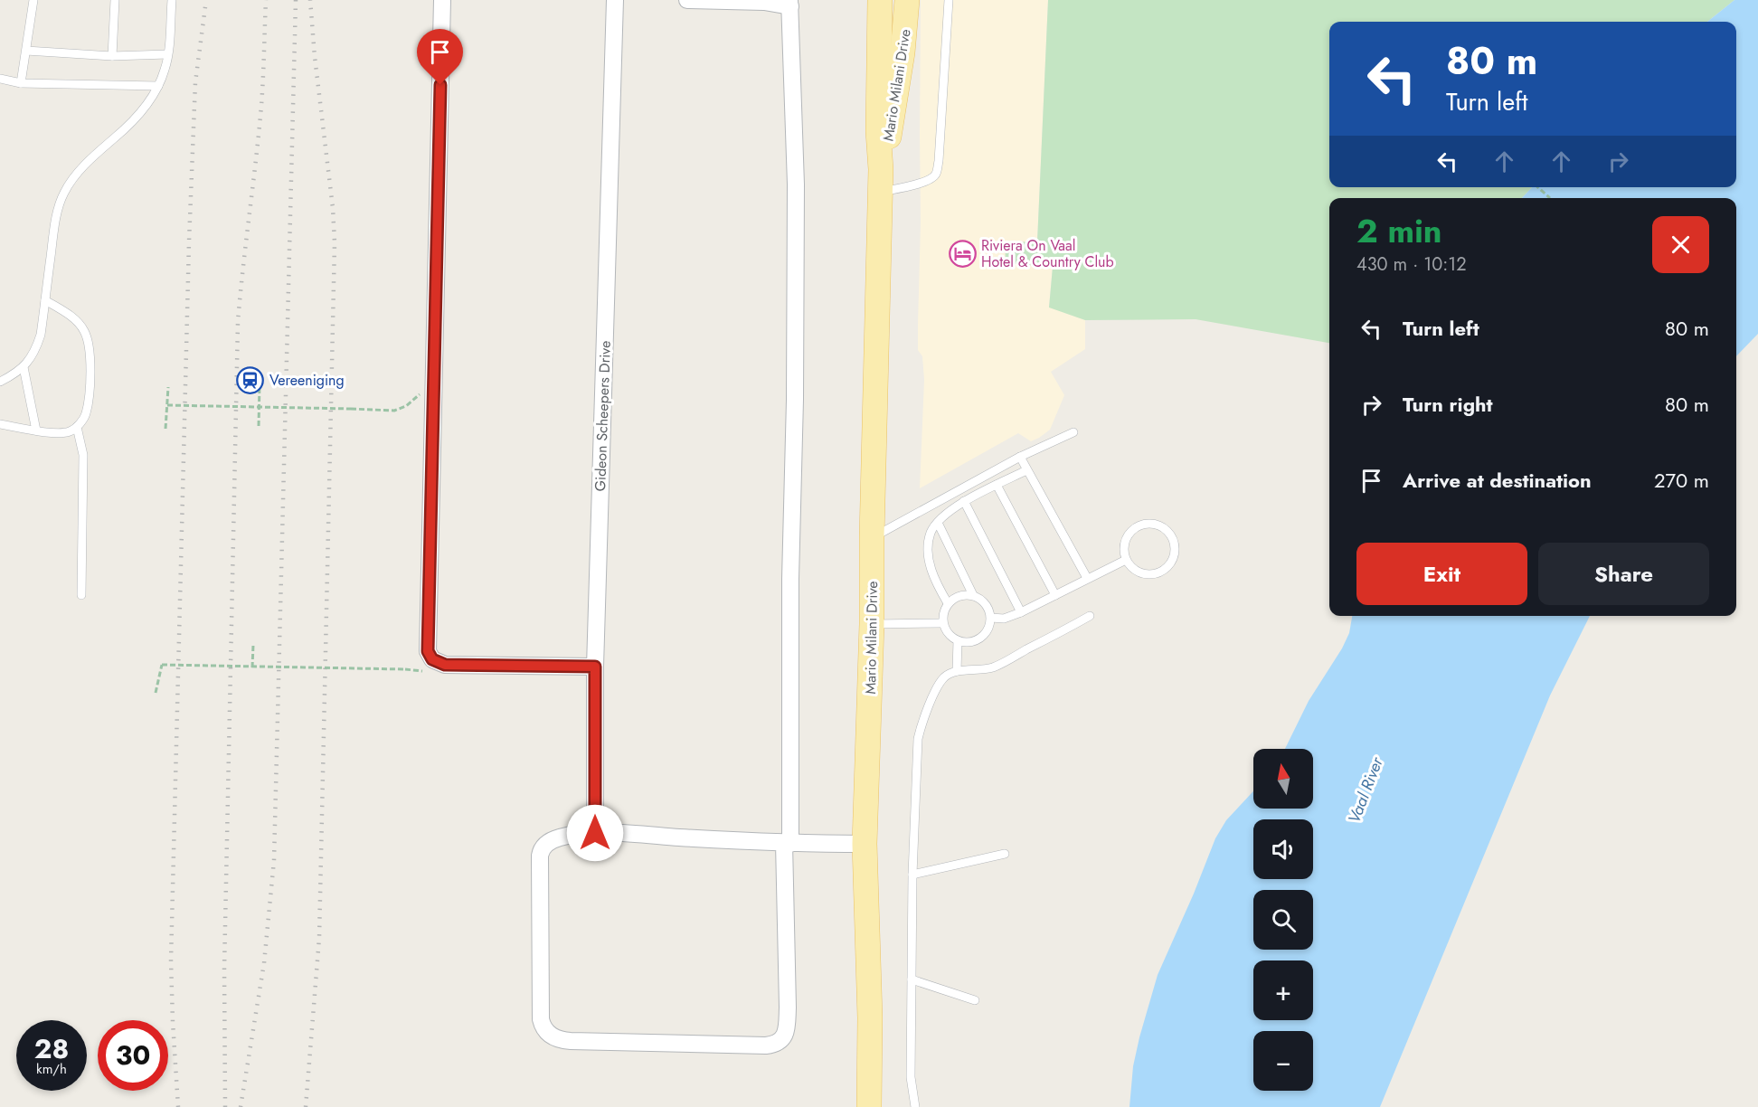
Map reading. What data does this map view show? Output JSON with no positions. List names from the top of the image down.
{
  "streets": {
    "main road": ["Mario Milani Drive"],
    "street": ["Gideon Scheepers Drive"]
  },
  "water": ["Vaal River"],
  "places": {
    "hotel": ["Riviera On Vaal Hotel & Country Club"],
    "station": ["Vereeniging"]
  },
  "north": "top",
  "page": {
    "turn": ["80 m", "Turn left"],
    "heading": ["2 min", "430 m · 10:12"],
    "list": [
      {
        "name": "Turn left",
        "value": "80 m"
      },
      {
        "name": "Turn right",
        "value": "80 m"
      },
      {
        "name": "Arrive at destination",
        "value": "270 m"
      }
    ],
    "buttons": ["Exit", "Share"],
    "map_buttons": ["+", "−"],
    "speed": "28 km/h",
    "limit": "30"
  }
}
